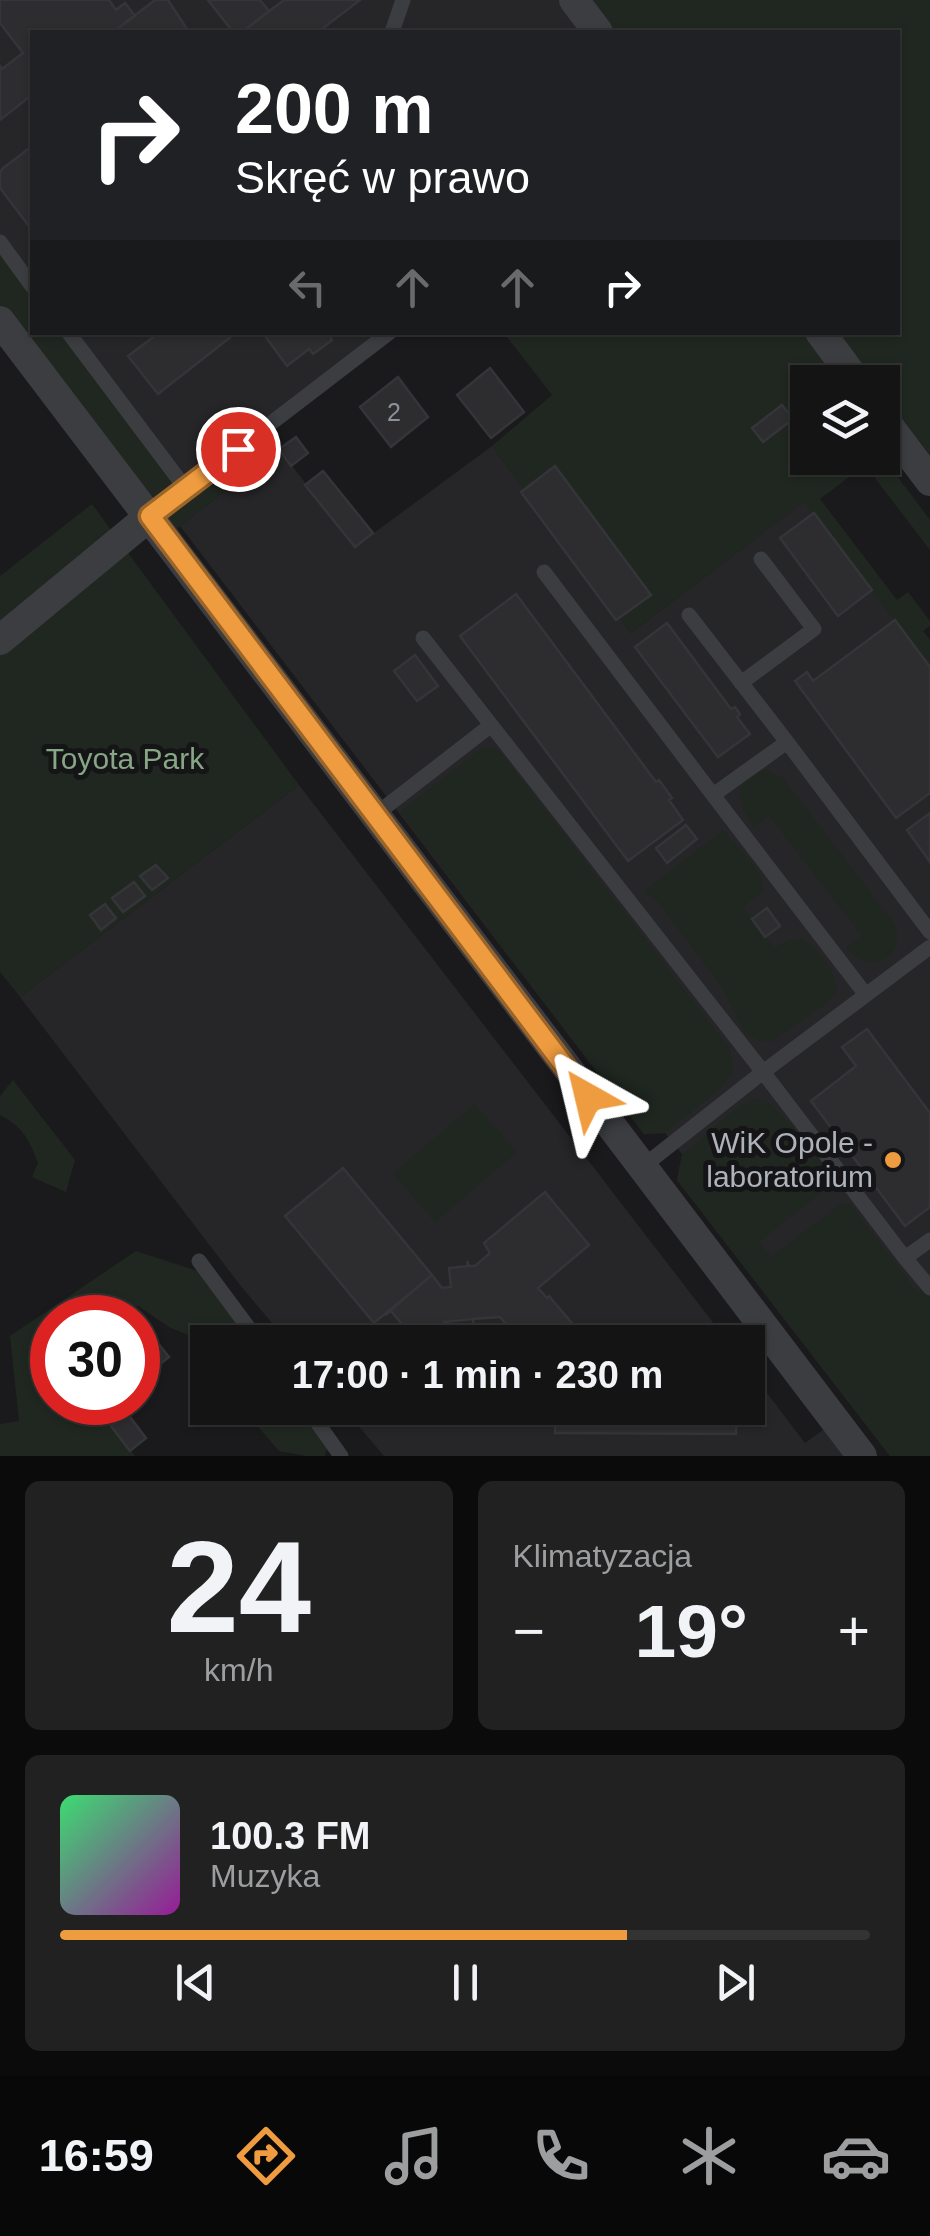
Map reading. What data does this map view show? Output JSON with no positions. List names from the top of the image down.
{
  "parks": ["Toyota Park"],
  "places": ["WiK Opole - laboratorium"],
  "house_numbers": ["2"],
  "page": {
    "turn": ["200 m", "Skręć w prawo"],
    "limit": "30",
    "trip": "17:00 · 1 min · 230 m",
    "tile": [
      ["24", "km/h"],
      "Klimatyzacja"
    ],
    "heat": ["−", "19°", "+"],
    "song": ["100.3 FM", "Muzyka"],
    "tabs": "16:59"
  }
}
